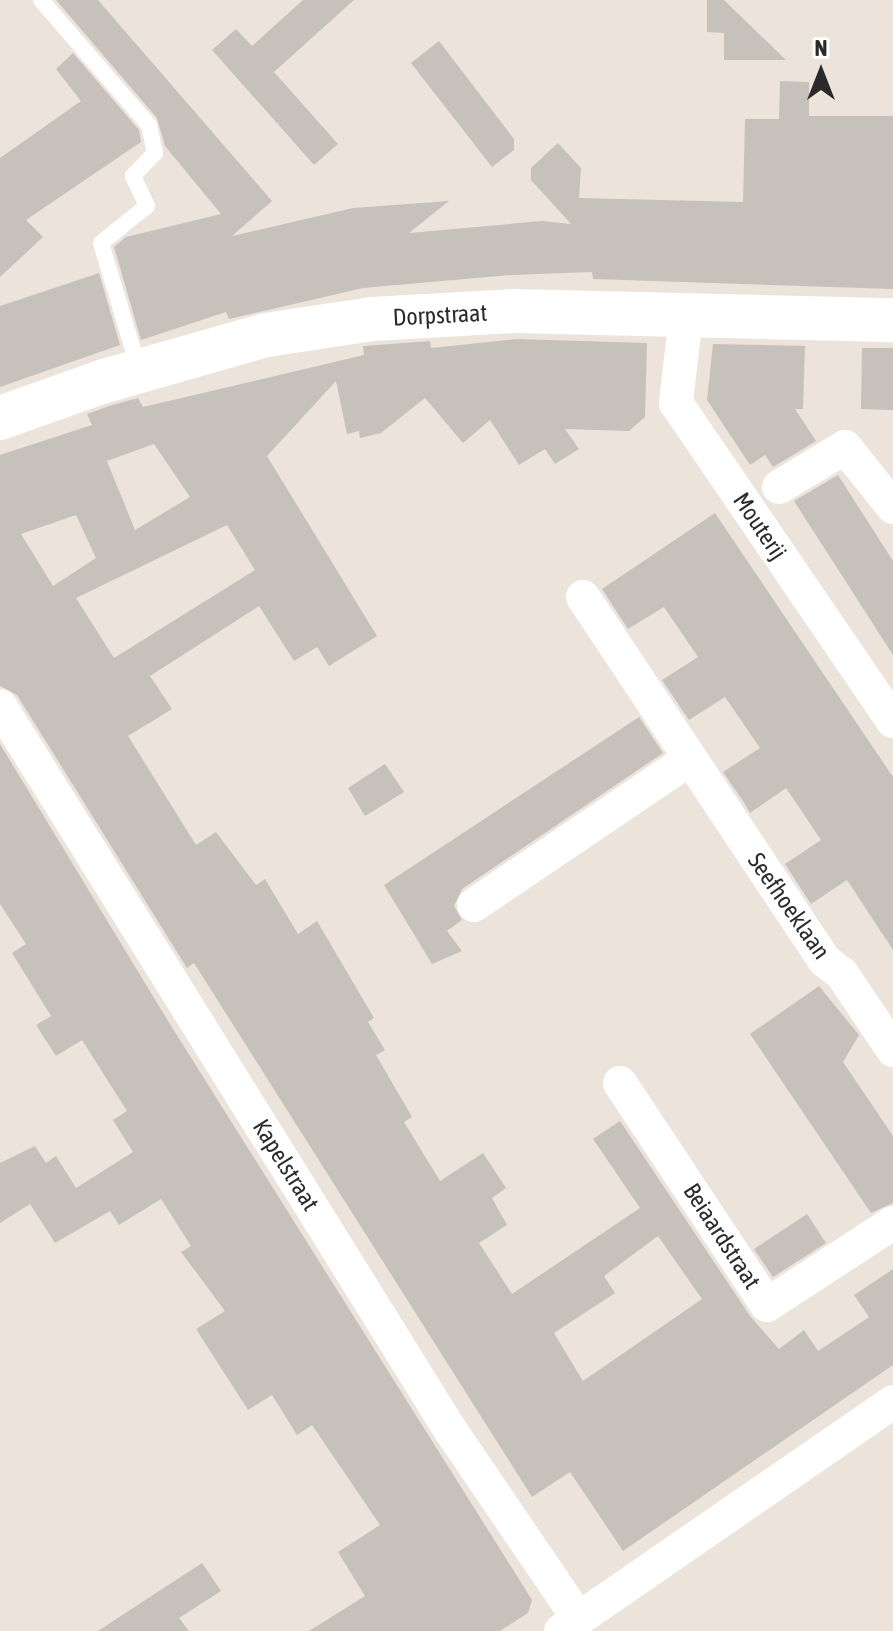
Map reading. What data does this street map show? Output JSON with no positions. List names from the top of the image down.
{
  "streets": {
    "street": [
      "Dorpstraat",
      "Mouterij",
      "Seefhoeklaan",
      "Kapelstraat",
      "Beiaardstraat"
    ]
  },
  "crossings": [
    ["Dorpstraat", "Mouterij"]
  ],
  "north": "top"
}
